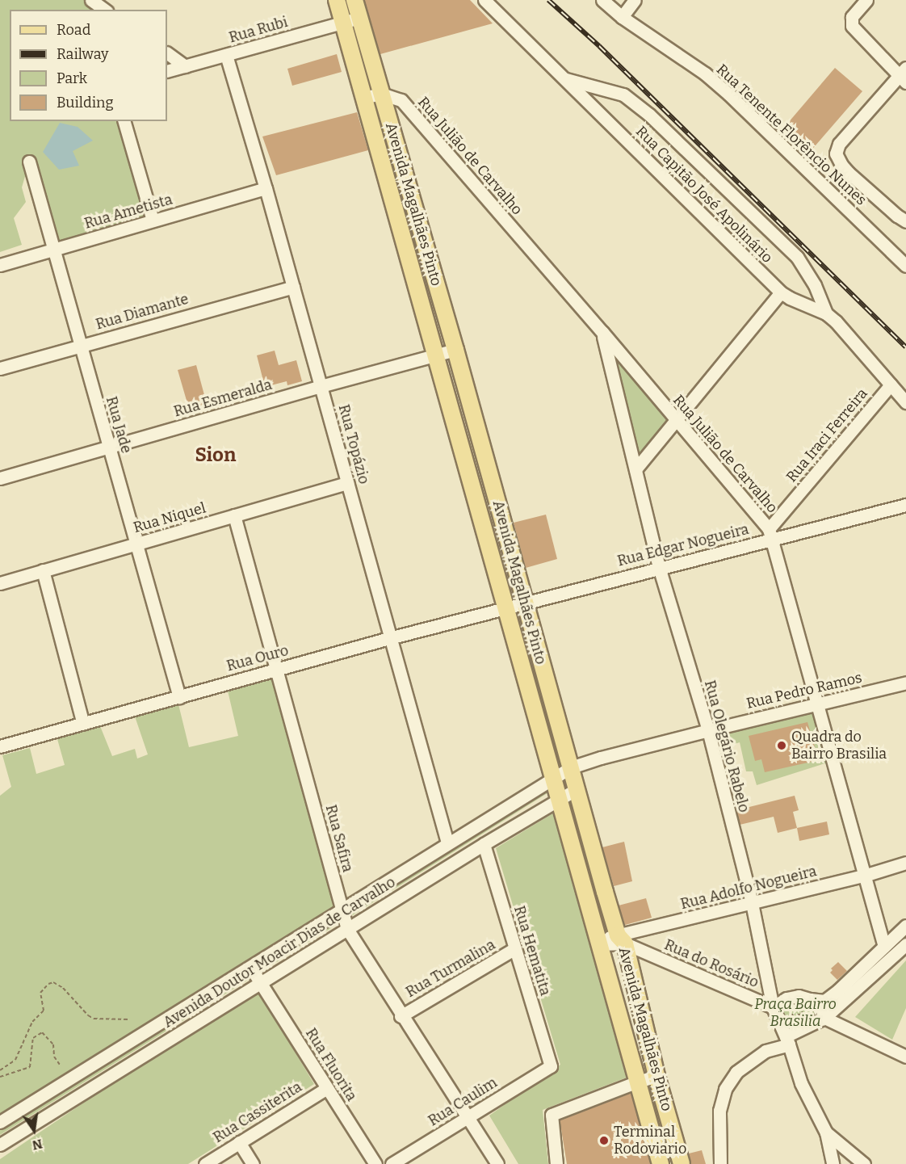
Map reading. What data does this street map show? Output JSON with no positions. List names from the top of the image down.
{
  "streets": {
    "main road": ["Avenida Magalhães Pinto"],
    "street": [
      "Rua Rubi",
      "Rua Tenente Florêncio Nunes",
      "Rua Julião de Carvalho",
      "Rua Capitão José Apolinário",
      "Rua Ametista",
      "Rua Diamante",
      "Rua Esmeralda",
      "Rua Jade",
      "Rua Iraci Ferreira",
      "Rua Topázio",
      "Rua Niquel",
      "Rua Edgar Nogueira",
      "Rua Ouro",
      "Rua Pedro Ramos",
      "Rua Olegário Rabelo",
      "Rua Safira",
      "Rua Adolfo Nogueira",
      "Rua Hematita",
      "Avenida Doutor Moacir Dias de Carvalho",
      "Rua do Rosário",
      "Rua Turmalina",
      "Rua Fluorita",
      "Rua Caulim",
      "Rua Cassiterita"
    ]
  },
  "crossings": [
    ["Rua Rubi", "Avenida Magalhães Pinto"],
    ["Rua Rubi", "Rua Topázio"],
    ["Rua Julião de Carvalho", "Avenida Magalhães Pinto"],
    ["Rua Julião de Carvalho", "Rua Iraci Ferreira"],
    ["Rua Julião de Carvalho", "Rua Edgar Nogueira"],
    ["Rua Julião de Carvalho", "Rua Pedro Ramos"],
    ["Rua Julião de Carvalho", "Rua Olegário Rabelo"],
    ["Rua Julião de Carvalho", "Rua Adolfo Nogueira"],
    ["Rua Capitão José Apolinário", "Rua Iraci Ferreira"],
    ["Avenida Magalhães Pinto", "Rua Esmeralda"],
    ["Avenida Magalhães Pinto", "Rua Edgar Nogueira"],
    ["Avenida Magalhães Pinto", "Rua Ouro"],
    ["Avenida Magalhães Pinto", "Rua Pedro Ramos"],
    ["Avenida Magalhães Pinto", "Rua Adolfo Nogueira"],
    ["Avenida Magalhães Pinto", "Avenida Doutor Moacir Dias de Carvalho"],
    ["Avenida Magalhães Pinto", "Rua do Rosário"],
    ["Rua Ametista", "Rua Jade"],
    ["Rua Ametista", "Rua Topázio"],
    ["Rua Diamante", "Rua Jade"],
    ["Rua Diamante", "Rua Topázio"],
    ["Rua Esmeralda", "Rua Jade"],
    ["Rua Esmeralda", "Rua Topázio"],
    ["Rua Jade", "Rua Niquel"],
    ["Rua Jade", "Rua Ouro"],
    ["Rua Iraci Ferreira", "Rua Edgar Nogueira"],
    ["Rua Topázio", "Rua Niquel"],
    ["Rua Topázio", "Rua Ouro"],
    ["Rua Topázio", "Avenida Doutor Moacir Dias de Carvalho"],
    ["Rua Niquel", "Rua Safira"],
    ["Rua Edgar Nogueira", "Rua Ouro"],
    ["Rua Edgar Nogueira", "Rua Olegário Rabelo"],
    ["Rua Ouro", "Rua Safira"],
    ["Rua Pedro Ramos", "Rua Olegário Rabelo"],
    ["Rua Pedro Ramos", "Avenida Doutor Moacir Dias de Carvalho"],
    ["Rua Olegário Rabelo", "Rua Adolfo Nogueira"],
    ["Rua Olegário Rabelo", "Rua do Rosário"],
    ["Rua Safira", "Avenida Doutor Moacir Dias de Carvalho"],
    ["Rua Safira", "Rua Turmalina"],
    ["Rua Safira", "Rua Caulim"],
    ["Rua Adolfo Nogueira", "Rua do Rosário"],
    ["Rua Hematita", "Avenida Doutor Moacir Dias de Carvalho"],
    ["Rua Hematita", "Rua Turmalina"],
    ["Rua Hematita", "Rua Caulim"],
    ["Avenida Doutor Moacir Dias de Carvalho", "Rua Fluorita"],
    ["Rua Fluorita", "Rua Cassiterita"]
  ],
  "districts": ["Sion"],
  "parks": ["Praça Bairro Brasilia"],
  "places": ["Quadra do Bairro Brasilia", "Terminal Rodoviario"],
  "legend": [
    "Road",
    "Railway",
    "Park",
    "Building"
  ],
  "north": "bottom"
}
